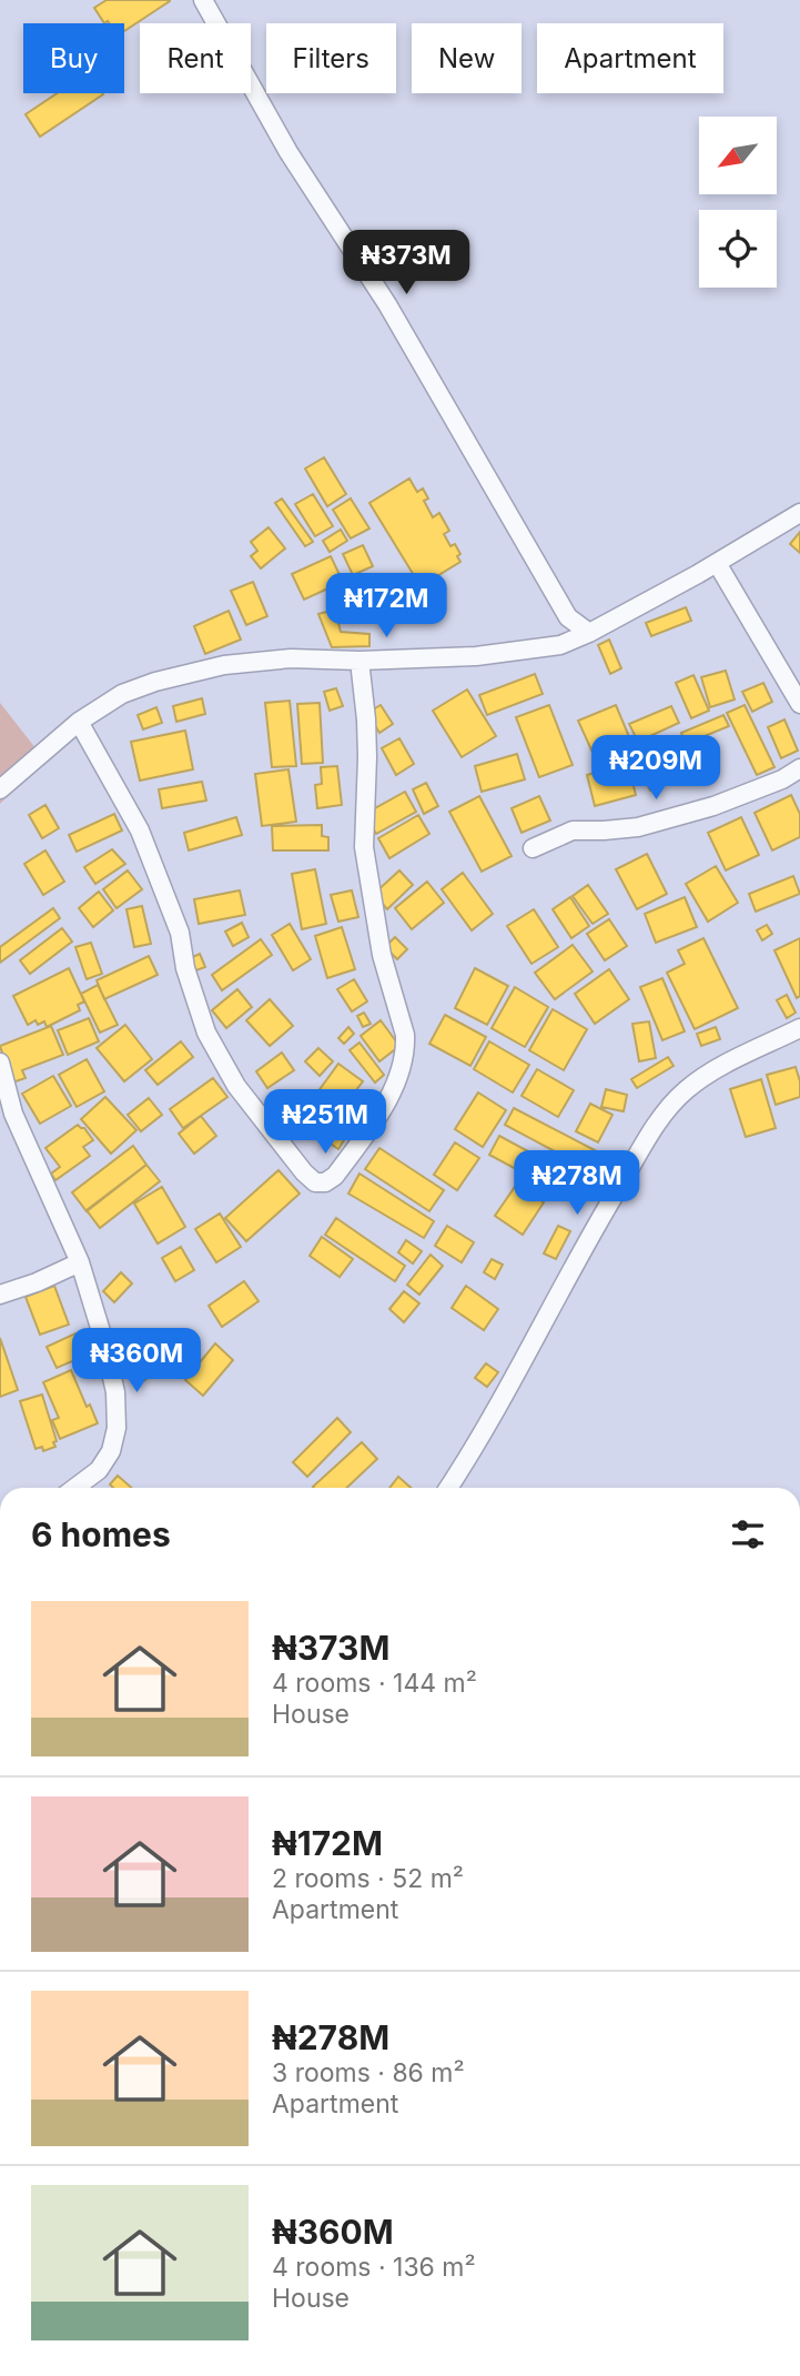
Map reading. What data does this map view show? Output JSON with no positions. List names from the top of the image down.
{
  "north": "bottom left",
  "page": {
    "chip": [
      "Buy",
      "Rent",
      "Filters",
      "New",
      "Apartment"
    ],
    "price": [
      "₦373M",
      "₦172M",
      "₦209M",
      "₦251M",
      "₦278M",
      "₦360M"
    ],
    "heading": "6 homes",
    "list": [
      {
        "name": "₦373M",
        "note": "4 rooms · 144 m² · House"
      },
      {
        "name": "₦172M",
        "note": "2 rooms · 52 m² · Apartment"
      },
      {
        "name": "₦278M",
        "note": "3 rooms · 86 m² · Apartment"
      },
      {
        "name": "₦360M",
        "note": "4 rooms · 136 m² · House"
      }
    ]
  }
}
